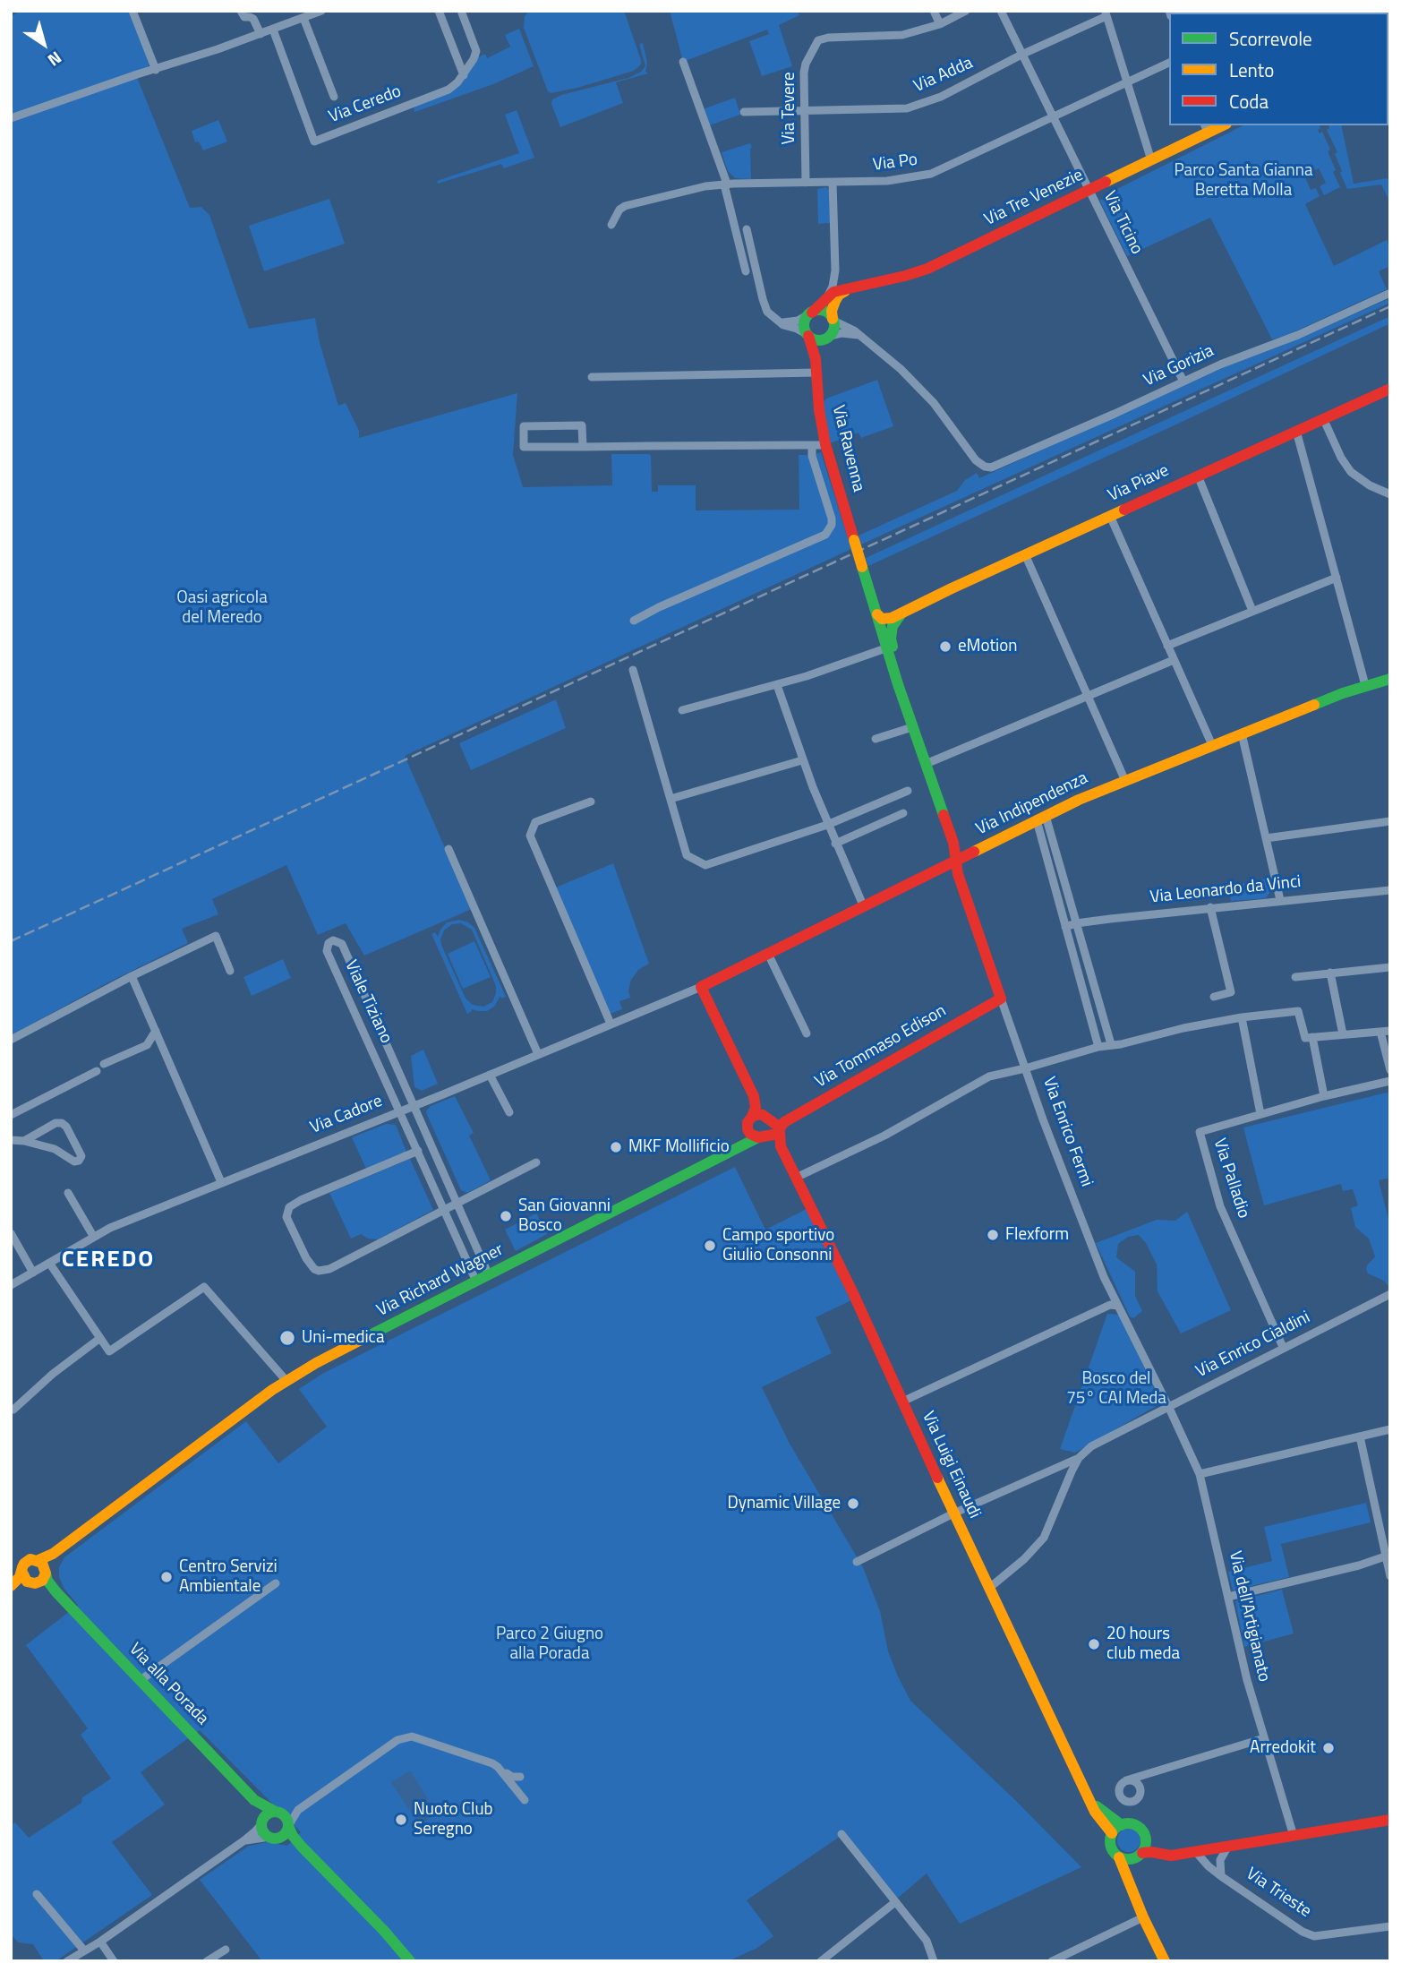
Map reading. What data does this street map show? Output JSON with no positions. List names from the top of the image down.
{
  "streets": {
    "street": [
      "Via Adda",
      "Via Ceredo",
      "Via Tevere",
      "Via Po",
      "Via Tre Venezie",
      "Via Ticino",
      "Via Gorizia",
      "Via Ravenna",
      "Via Piave",
      "Via Indipendenza",
      "Via Leonardo da Vinci",
      "Viale Tiziano",
      "Via Tommaso Edison",
      "Via Cadore",
      "Via Enrico Fermi",
      "Via Palladio",
      "Via Richard Wagner",
      "Via Enrico Cialdini",
      "Via Luigi Einaudi",
      "Via dell'Artigianato",
      "Via alla Porada",
      "Via Trieste"
    ]
  },
  "crossings": [
    ["Via Adda", "Via Tevere"],
    ["Via Adda", "Via Ticino"],
    ["Via Tevere", "Via Po"],
    ["Via Po", "Via Ticino"],
    ["Via Tre Venezie", "Via Ticino"],
    ["Via Tre Venezie", "Via Ravenna"],
    ["Via Ticino", "Via Gorizia"],
    ["Via Ravenna", "Via Enrico Fermi"],
    ["Via Indipendenza", "Via Cadore"],
    ["Via Indipendenza", "Via Enrico Fermi"],
    ["Viale Tiziano", "Via Cadore"],
    ["Viale Tiziano", "Via Richard Wagner"],
    ["Via Tommaso Edison", "Via Enrico Fermi"],
    ["Via Tommaso Edison", "Via Richard Wagner"],
    ["Via Tommaso Edison", "Via Luigi Einaudi"],
    ["Via Enrico Fermi", "Via Enrico Cialdini"],
    ["Via Enrico Fermi", "Via dell'Artigianato"],
    ["Via Palladio", "Via Enrico Cialdini"],
    ["Via Richard Wagner", "Via Luigi Einaudi"],
    ["Via Richard Wagner", "Via alla Porada"],
    ["Via Enrico Cialdini", "Via Luigi Einaudi"],
    ["Via Enrico Cialdini", "Via dell'Artigianato"],
    ["Via Luigi Einaudi", "Via Trieste"],
    ["Via dell'Artigianato", "Via Trieste"]
  ],
  "districts": ["CEREDO"],
  "parks": [
    "Parco Santa Gianna Beretta Molla",
    "Oasi agricola del Meredo",
    "Bosco del 75° CAI Meda",
    "Parco 2 Giugno alla Porada"
  ],
  "places": [
    "eMotion",
    "MKF Mollificio",
    "San Giovanni Bosco",
    "Flexform",
    "Campo sportivo Giulio Consonni",
    "Uni-medica",
    "Dynamic Village",
    "Centro Servizi Ambientale",
    "20 hours club meda",
    "Arredokit",
    "Nuoto Club Seregno"
  ],
  "legend": ["Scorrevole", "Lento", "Coda"],
  "north": "bottom right"
}
